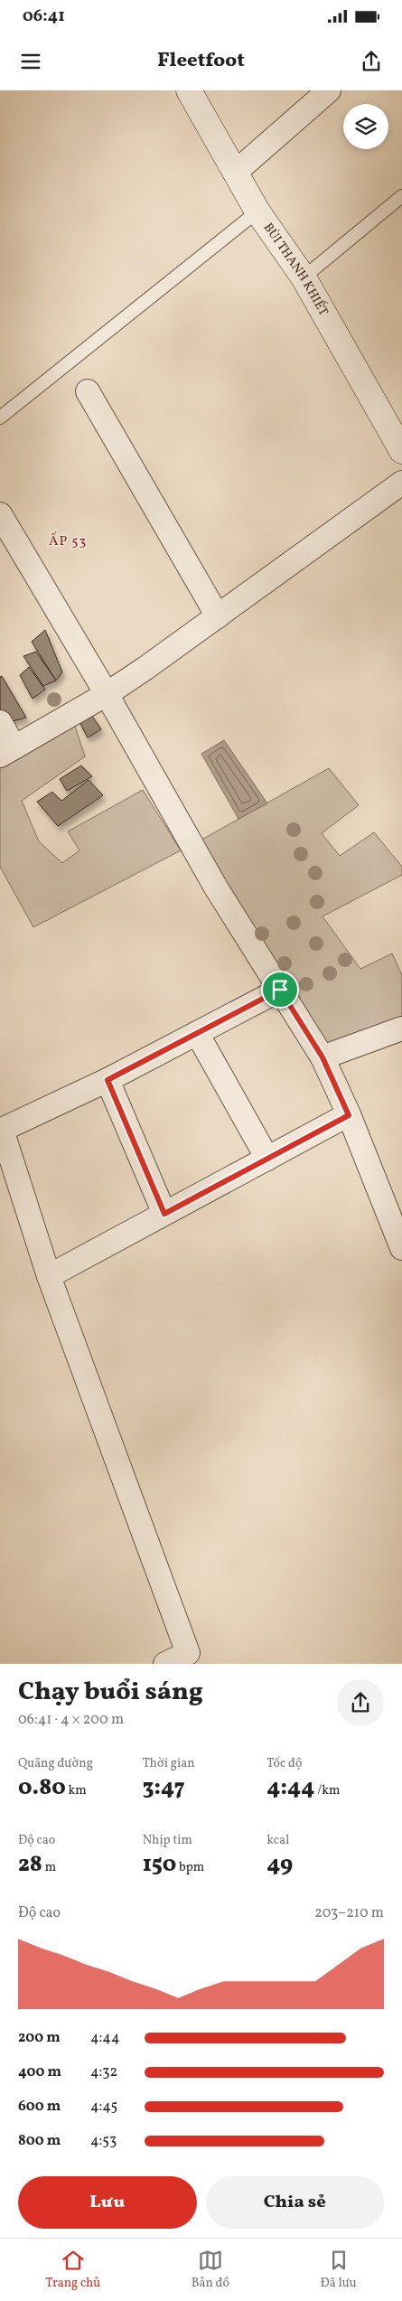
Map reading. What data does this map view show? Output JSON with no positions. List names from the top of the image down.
{
  "streets": {
    "main road": ["BÙI THANH KHIẾT"]
  },
  "districts": ["ẤP 53"],
  "page": {
    "status": "06:41",
    "header": "Fleetfoot",
    "heading": ["Chạy buổi sáng", "06:41 · 4 × 200 m"],
    "stats": [
      ["Quãng đường", "0.80 km"],
      ["Thời gian", "3:47"],
      ["Tốc độ", "4:44 /km"],
      ["Độ cao", "28 m"],
      ["Nhịp tim", "150 bpm"],
      ["kcal", "49"]
    ],
    "chart": ["Độ cao", "203–210 m"],
    "list": [
      {
        "name": "200 m",
        "note": "4:44"
      },
      {
        "name": "400 m",
        "note": "4:32"
      },
      {
        "name": "600 m",
        "note": "4:45"
      },
      {
        "name": "800 m",
        "note": "4:53"
      }
    ],
    "buttons": ["Lưu", "Chia sẻ"],
    "tabs": ["Trang chủ", "Bản đồ", "Đã lưu"]
  }
}
